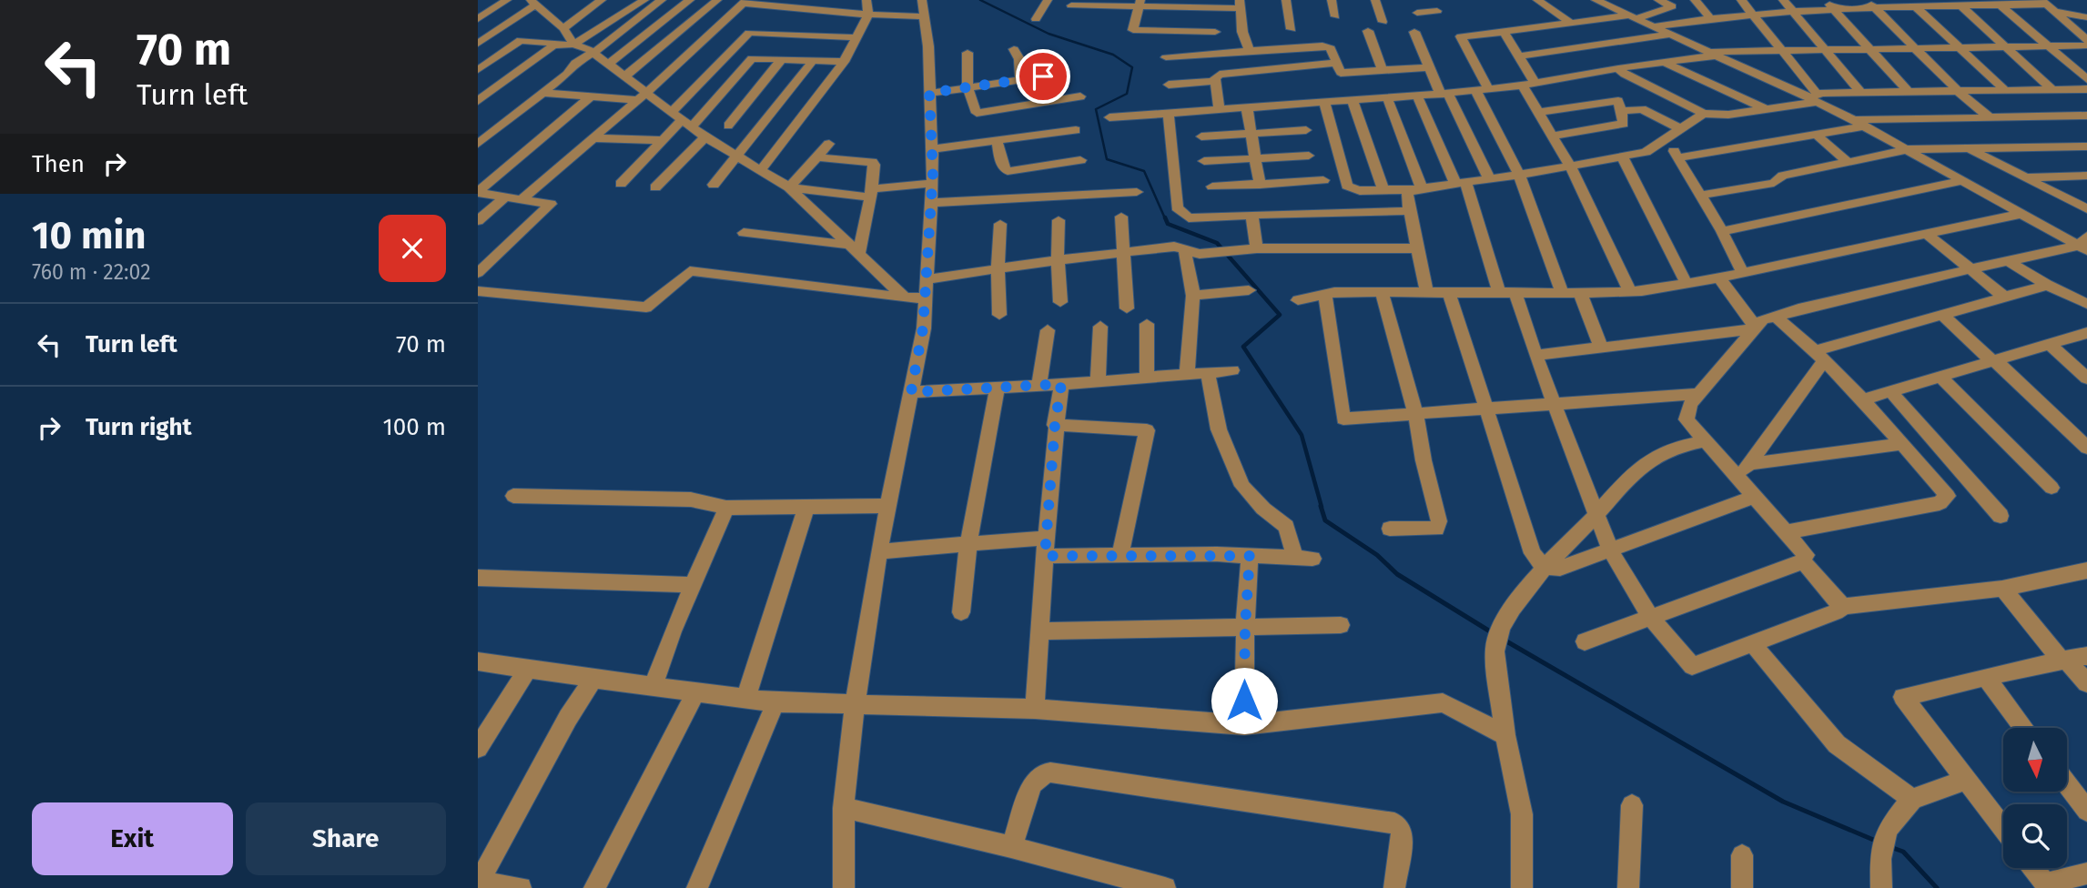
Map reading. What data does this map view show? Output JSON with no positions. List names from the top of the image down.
{
  "north": "bottom",
  "page": {
    "turn": ["70 m", "Turn left"],
    "then": "Then",
    "heading": ["10 min", "760 m · 22:02"],
    "list": [
      {
        "name": "Turn left",
        "value": "70 m"
      },
      {
        "name": "Turn right",
        "value": "100 m"
      }
    ],
    "buttons": ["Exit", "Share"]
  }
}
